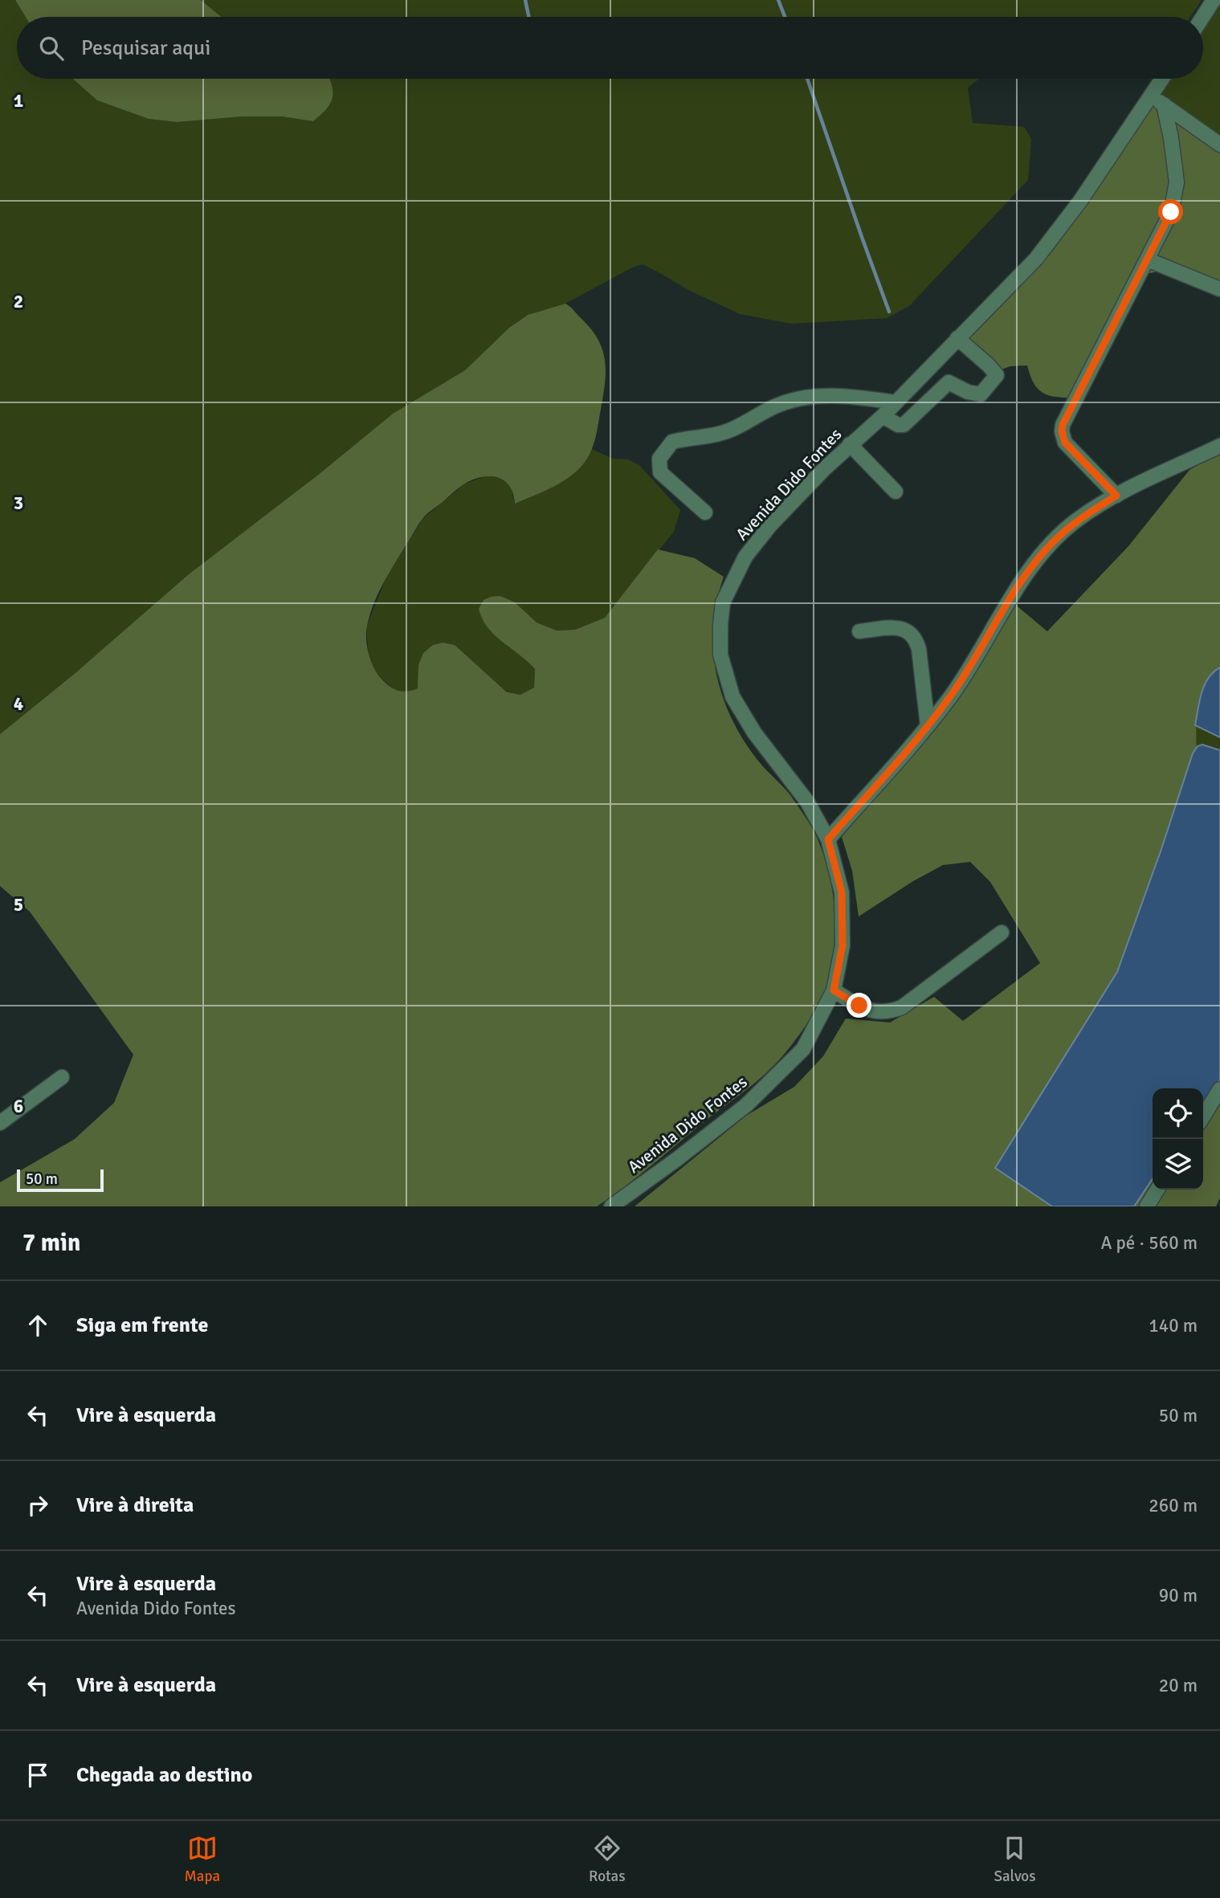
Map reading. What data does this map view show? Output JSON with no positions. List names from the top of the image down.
{
  "streets": {
    "street": ["Avenida Dido Fontes"]
  },
  "scale_bar": "50 m",
  "page": {
    "search": "Pesquisar aqui",
    "scale": "50 m",
    "heading": ["7 min", "A pé · 560 m"],
    "list": [
      ["Siga em frente", "140 m"],
      ["Vire à esquerda", "50 m"],
      ["Vire à direita", "260 m"],
      ["Vire à esquerda", "Avenida Dido Fontes", "90 m"],
      ["Vire à esquerda", "20 m"],
      "Chegada ao destino"
    ],
    "nav": ["Mapa", "Rotas", "Salvos"]
  },
  "grid": {
    "rows": [
      "1",
      "2",
      "3",
      "4",
      "5",
      "6"
    ]
  }
}
